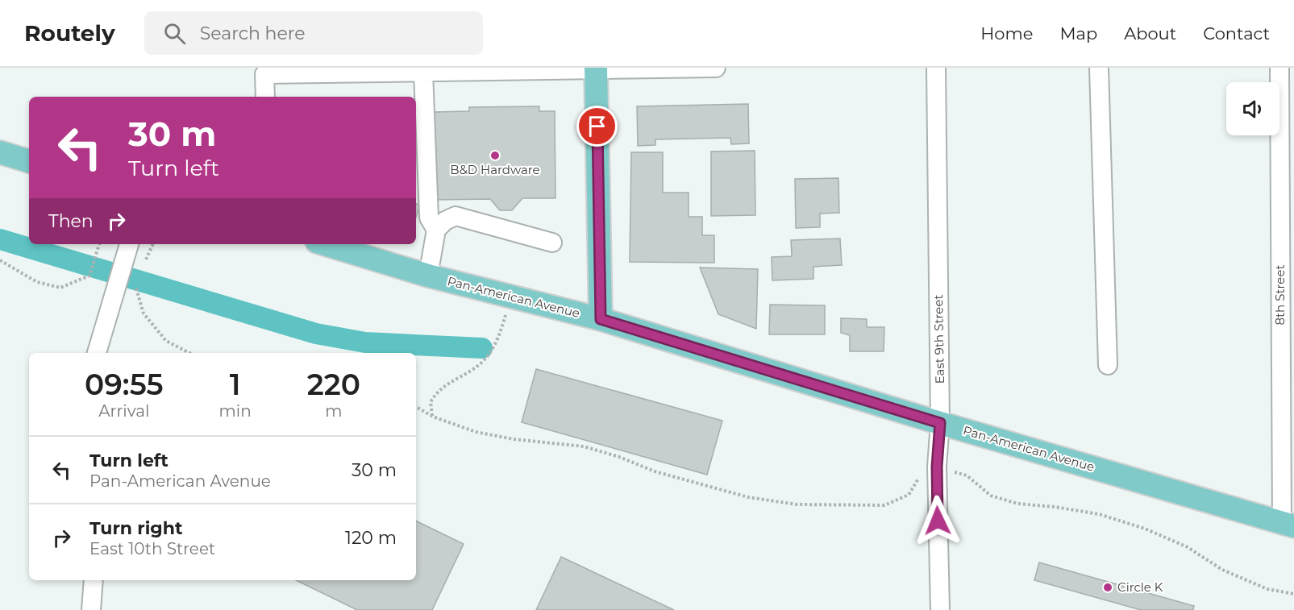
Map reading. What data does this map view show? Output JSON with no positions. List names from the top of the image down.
{
  "streets": {
    "main road": ["Pan-American Avenue"],
    "street": ["8th Street", "East 9th Street"]
  },
  "crossings": [
    ["8th Street", "Pan-American Avenue"],
    ["Pan-American Avenue", "East 9th Street"]
  ],
  "places": ["B&D Hardware", "Circle K"],
  "page": {
    "header": "Routely",
    "search": "Search here",
    "nav": [
      "Home",
      "Map",
      "About",
      "Contact"
    ],
    "turn": ["30 m", "Turn left"],
    "then": "Then",
    "eta": [
      "09:55",
      "Arrival",
      "1",
      "min",
      "220",
      "m"
    ],
    "list": [
      {
        "name": "Turn left",
        "note": "Pan-American Avenue",
        "value": "30 m"
      },
      {
        "name": "Turn right",
        "note": "East 10th Street",
        "value": "120 m"
      }
    ]
  }
}
